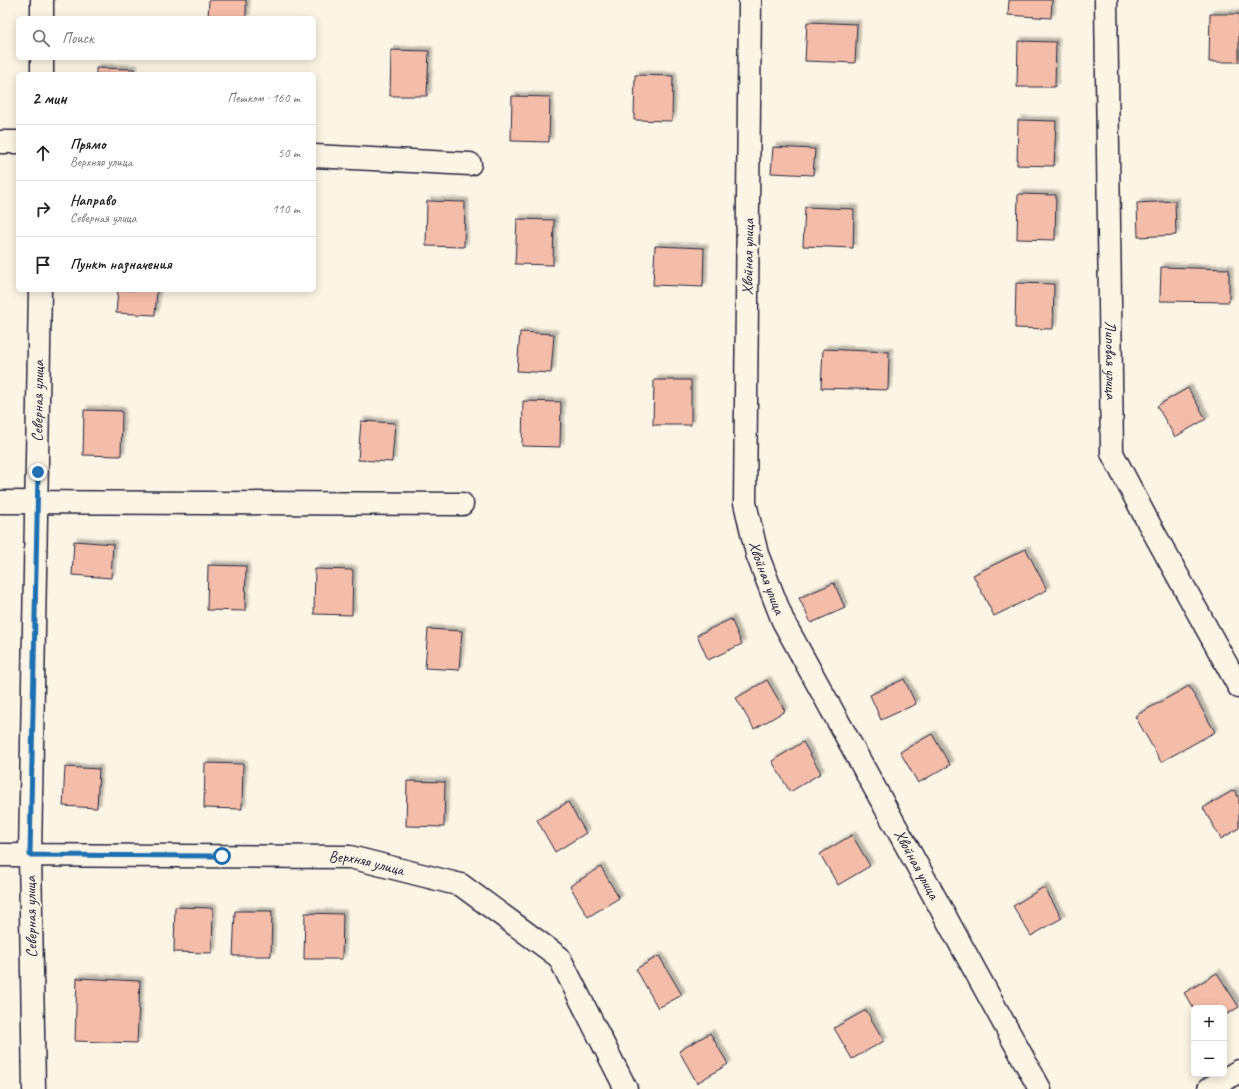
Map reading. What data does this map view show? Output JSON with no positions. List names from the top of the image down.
{
  "streets": {
    "street": [
      "Хвойная улица",
      "Липовая улица",
      "Северная улица",
      "Верхняя улица"
    ]
  },
  "crossings": [
    ["Северная улица", "Верхняя улица"]
  ],
  "page": {
    "search": "Поиск",
    "heading": ["2 мин", "Пешком · 160 m"],
    "list": [
      ["Прямо", "Верхняя улица", "50 m"],
      ["Направо", "Северная улица", "110 m"],
      "Пункт назначения"
    ],
    "map_buttons": ["+", "−"]
  }
}
